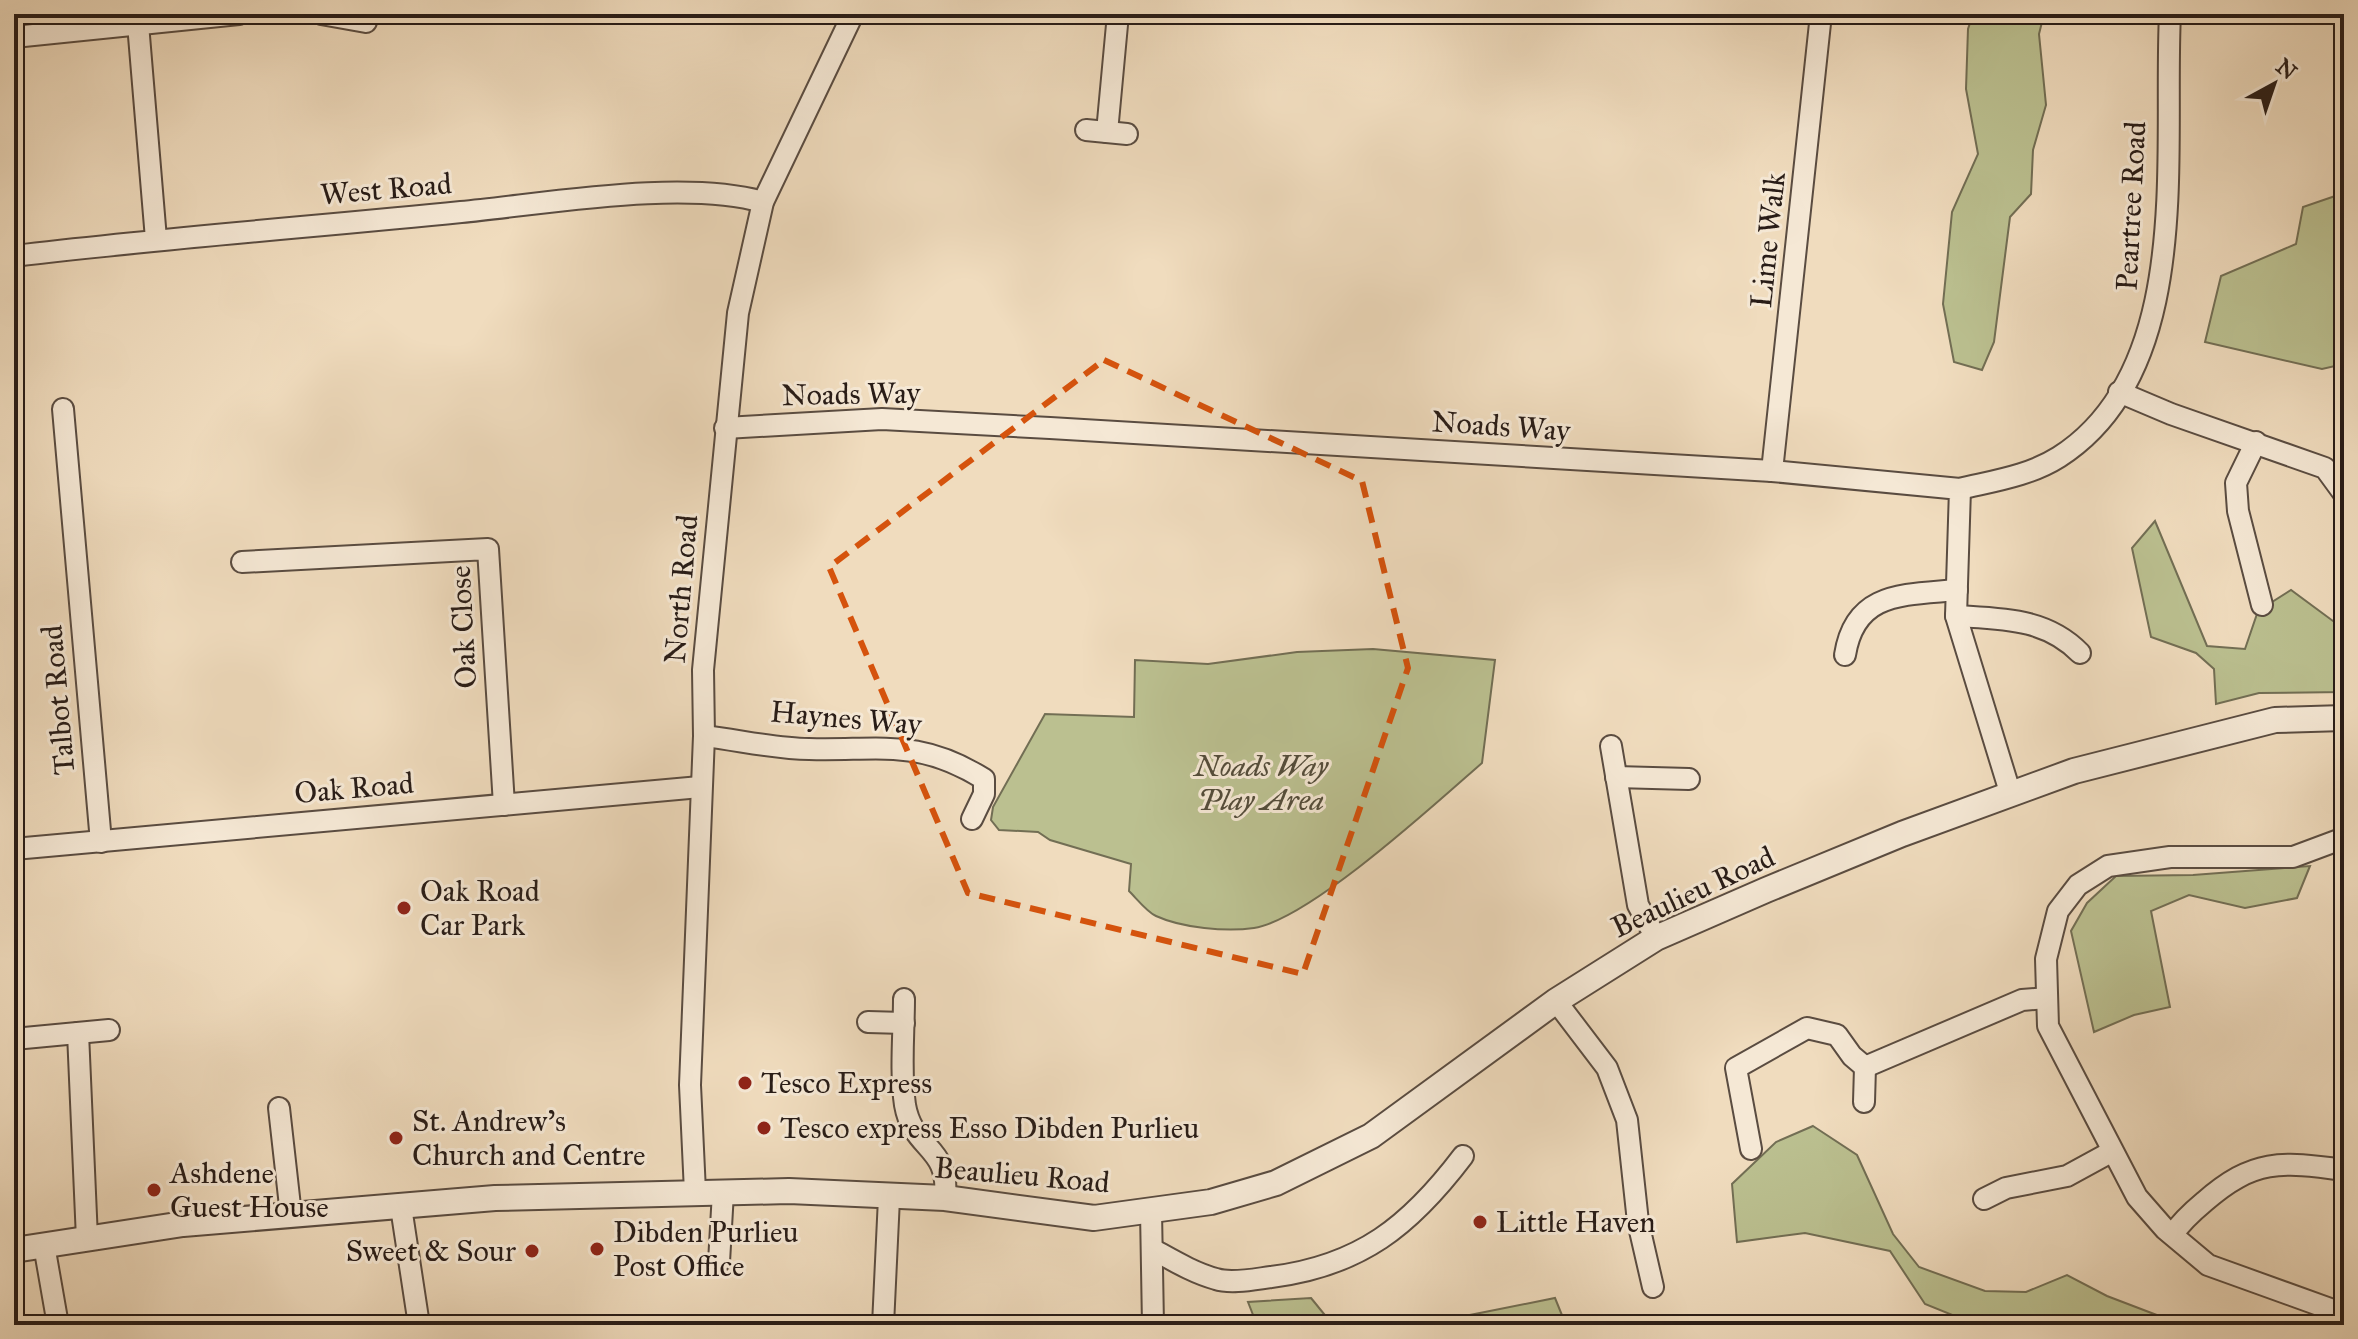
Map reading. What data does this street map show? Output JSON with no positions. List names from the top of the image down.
{
  "streets": {
    "street": [
      "West Road",
      "Peartree Road",
      "Lime Walk",
      "Noads Way",
      "North Road",
      "Oak Close",
      "Talbot Road",
      "Haynes Way",
      "Oak Road",
      "Beaulieu Road"
    ]
  },
  "crossings": [
    ["West Road", "North Road"],
    ["Peartree Road", "Noads Way"],
    ["Lime Walk", "Noads Way"],
    ["Noads Way", "North Road"],
    ["North Road", "Haynes Way"],
    ["North Road", "Oak Road"],
    ["North Road", "Beaulieu Road"],
    ["Oak Close", "Oak Road"],
    ["Talbot Road", "Oak Road"]
  ],
  "parks": ["Noads Way Play Area"],
  "places": [
    "Oak Road Car Park",
    "Tesco Express",
    "Tesco express Esso Dibden Purlieu",
    "St. Andrew's Church and Centre",
    "Ashdene Guest House",
    "Little Haven",
    "Dibden Purlieu Post Office",
    "Sweet & Sour"
  ],
  "north": "top right"
}
